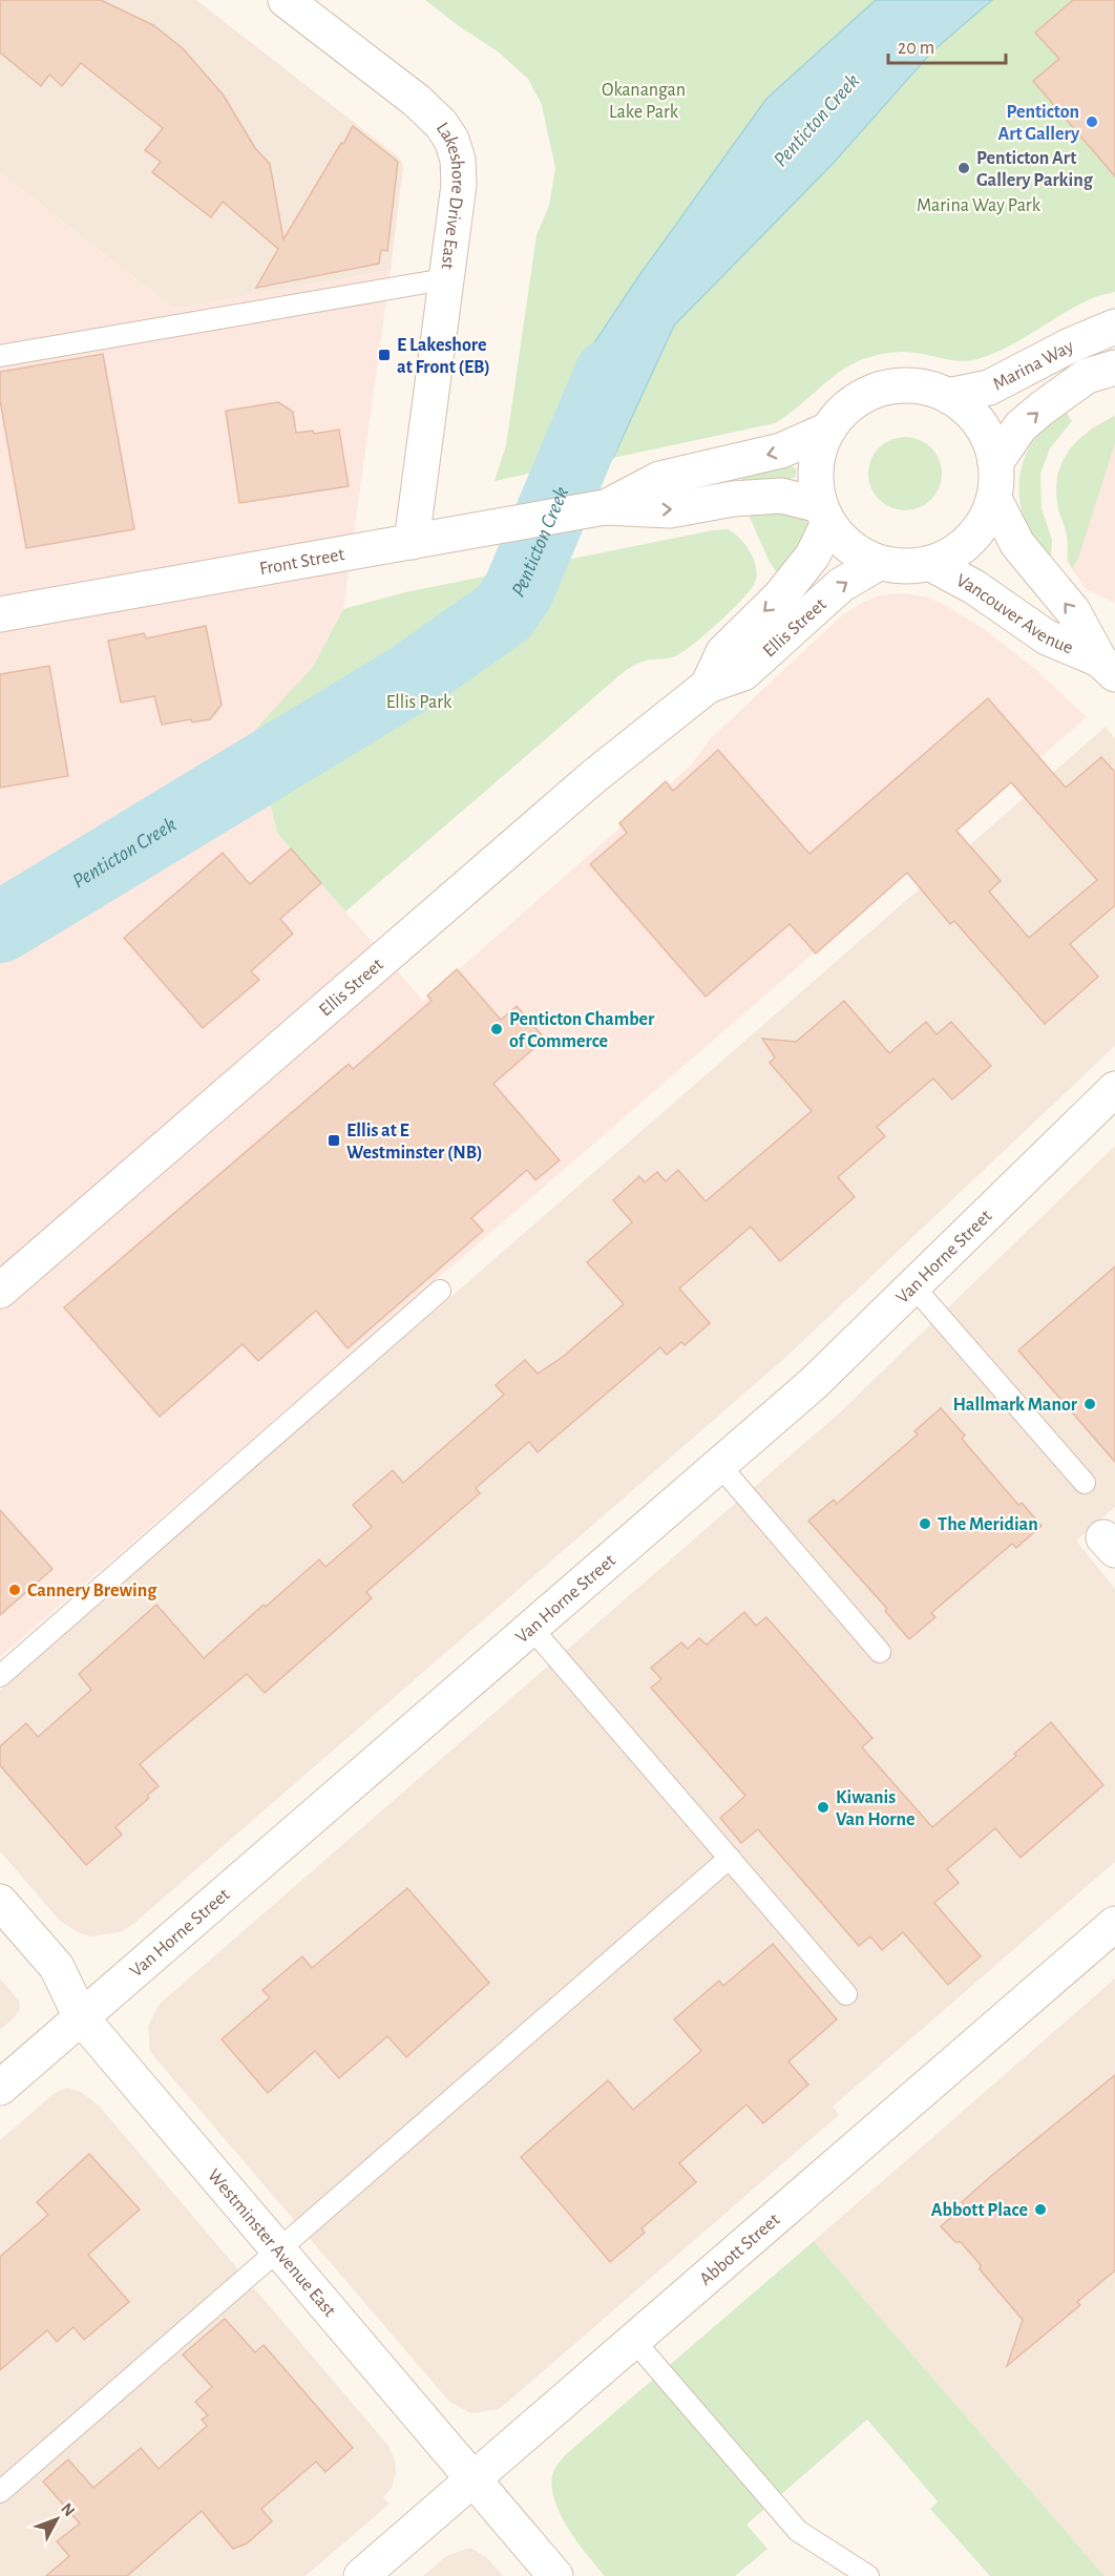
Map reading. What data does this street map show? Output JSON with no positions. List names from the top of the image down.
{
  "streets": {
    "street": [
      "Lakeshore Drive East",
      "Marina Way",
      "Front Street",
      "Vancouver Avenue",
      "Ellis Street",
      "Van Horne Street",
      "Westminster Avenue East",
      "Abbott Street"
    ]
  },
  "crossings": [
    ["Lakeshore Drive East", "Front Street"],
    ["Marina Way", "Front Street"],
    ["Marina Way", "Vancouver Avenue"],
    ["Marina Way", "Ellis Street"],
    ["Front Street", "Vancouver Avenue"],
    ["Front Street", "Ellis Street"],
    ["Vancouver Avenue", "Ellis Street"],
    ["Van Horne Street", "Westminster Avenue East"],
    ["Westminster Avenue East", "Abbott Street"]
  ],
  "one_way": ["Vancouver Avenue"],
  "water": ["Penticton Creek"],
  "parks": ["Okanangan Lake Park", "Marina Way Park", "Ellis Park"],
  "places": {
    "other": [
      "Penticton Art Gallery",
      "Penticton Art Gallery Parking",
      "Penticton Chamber of Commerce",
      "Hallmark Manor",
      "The Meridian",
      "Cannery Brewing",
      "Kiwanis Van Horne",
      "Abbott Place"
    ],
    "transit": ["E Lakeshore at Front (EB)", "Ellis at E Westminster (NB)"]
  },
  "scale_bar": "20 m",
  "north": "top right"
}
